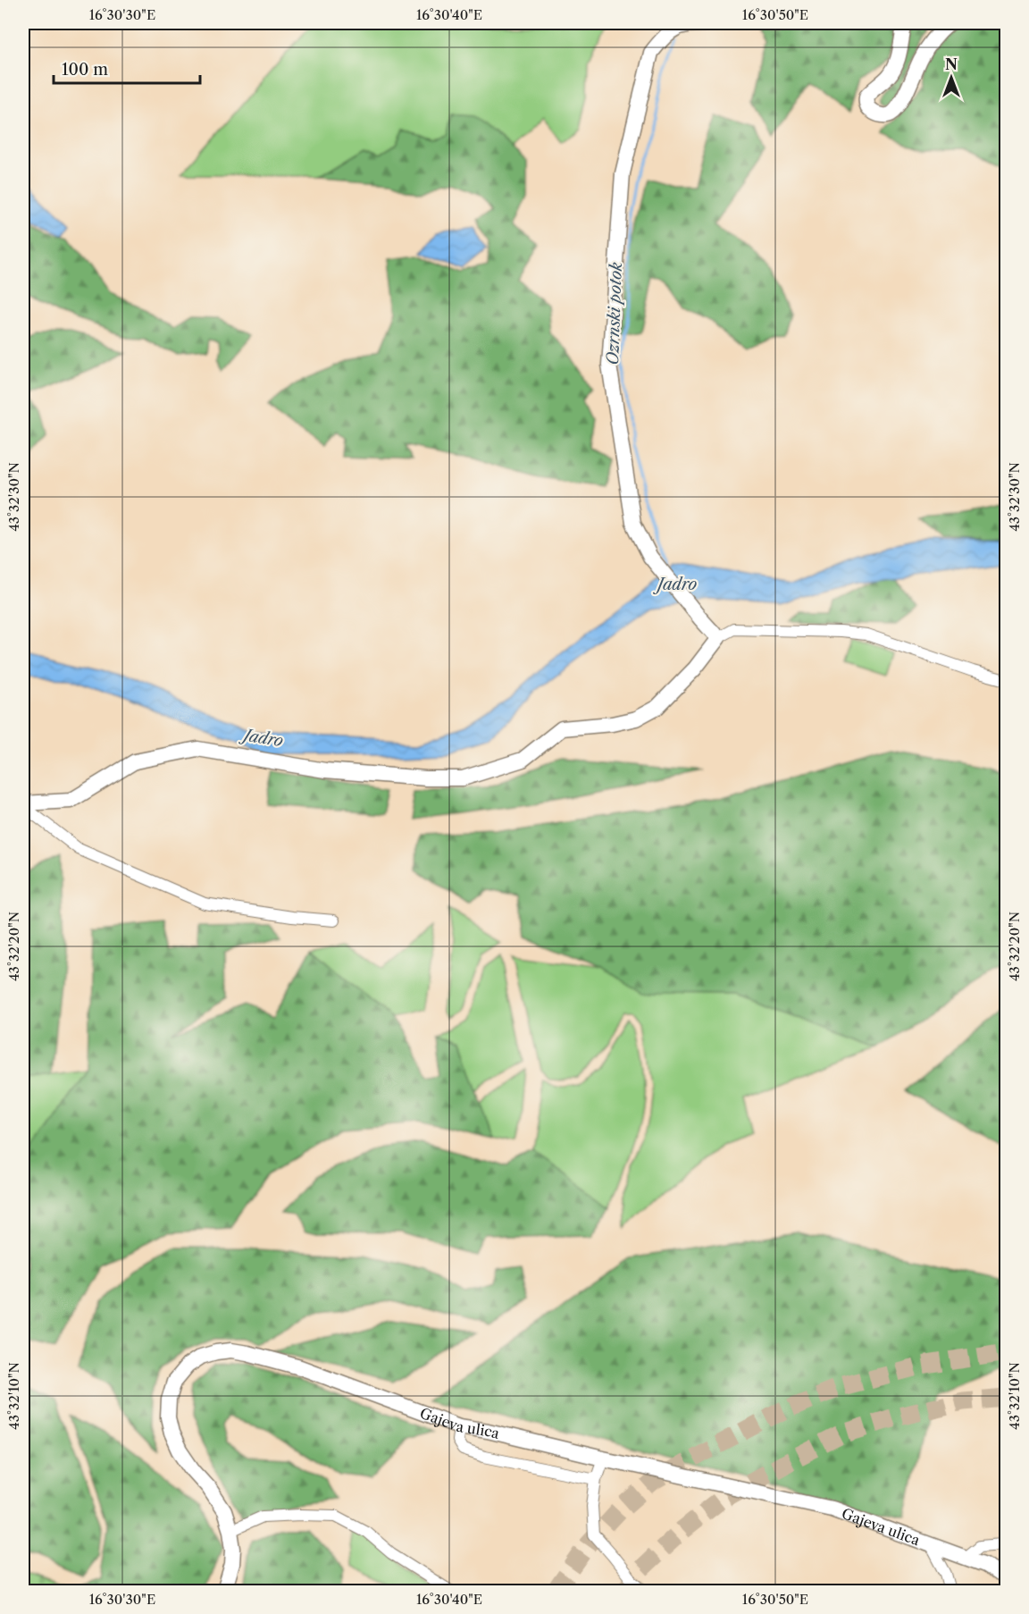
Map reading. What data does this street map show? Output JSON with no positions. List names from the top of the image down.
{
  "streets": {
    "street": ["Gajeva ulica"]
  },
  "water": ["Ozrnski potok", "Jadro"],
  "scale_bar": "100 m",
  "north": "top",
  "coordinates": [
    "16°30'30\"E",
    "16°30'40\"E",
    "16°30'50\"E",
    "43°32'30\"N",
    "43°32'20\"N",
    "43°32'10\"N"
  ]
}
